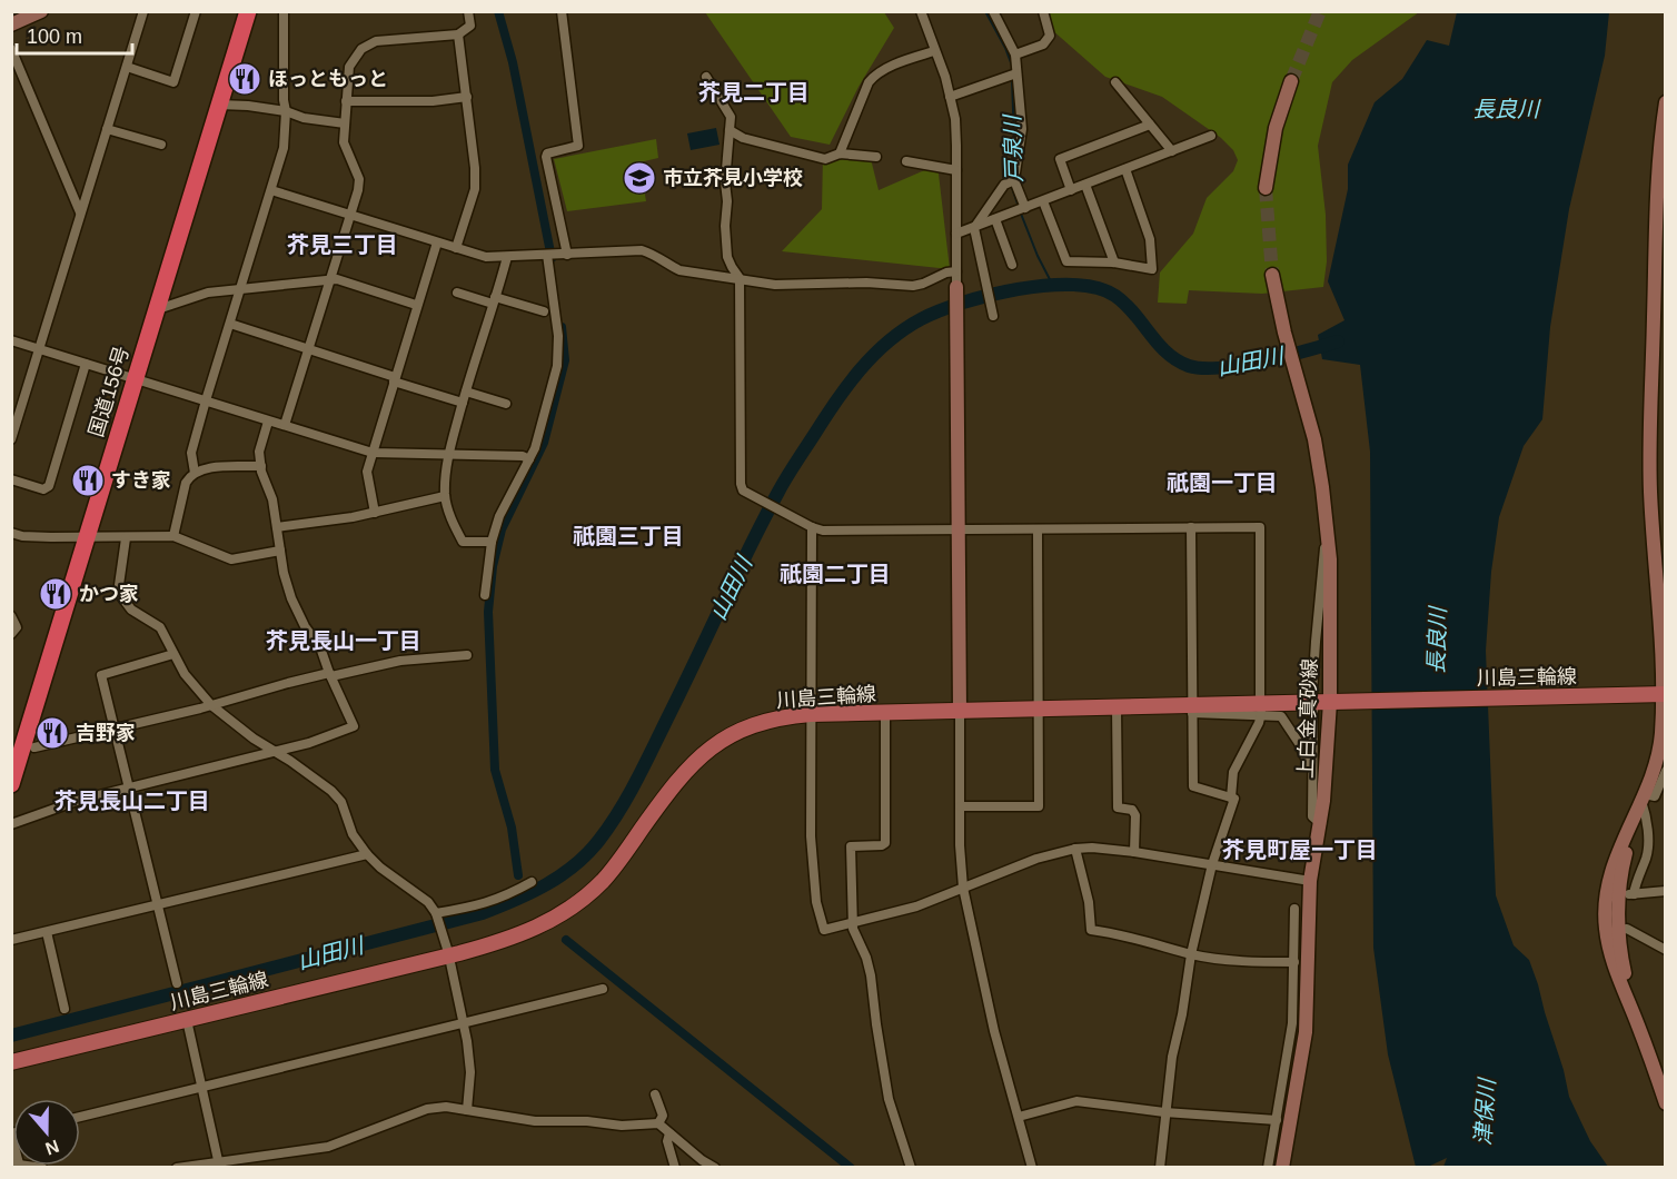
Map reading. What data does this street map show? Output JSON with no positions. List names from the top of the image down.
{
  "streets": {
    "highway": ["国道156号"],
    "main road": ["川島三輪線"],
    "street": ["上白金真砂線"]
  },
  "crossings": [
    ["川島三輪線", "上白金真砂線"]
  ],
  "districts": [
    "芥見二丁目",
    "芥見三丁目",
    "祇園一丁目",
    "祇園三丁目",
    "祇園二丁目",
    "芥見長山一丁目",
    "芥見長山二丁目",
    "芥見町屋一丁目"
  ],
  "water": [
    "長良川",
    "戸泉川",
    "山田川",
    "津保川"
  ],
  "places": {
    "restaurant": [
      "ほっともっと",
      "すき家",
      "かつ家",
      "吉野家"
    ],
    "school or university": ["市立芥見小学校"]
  },
  "scale_bar": "100 m",
  "north": "bottom"
}
